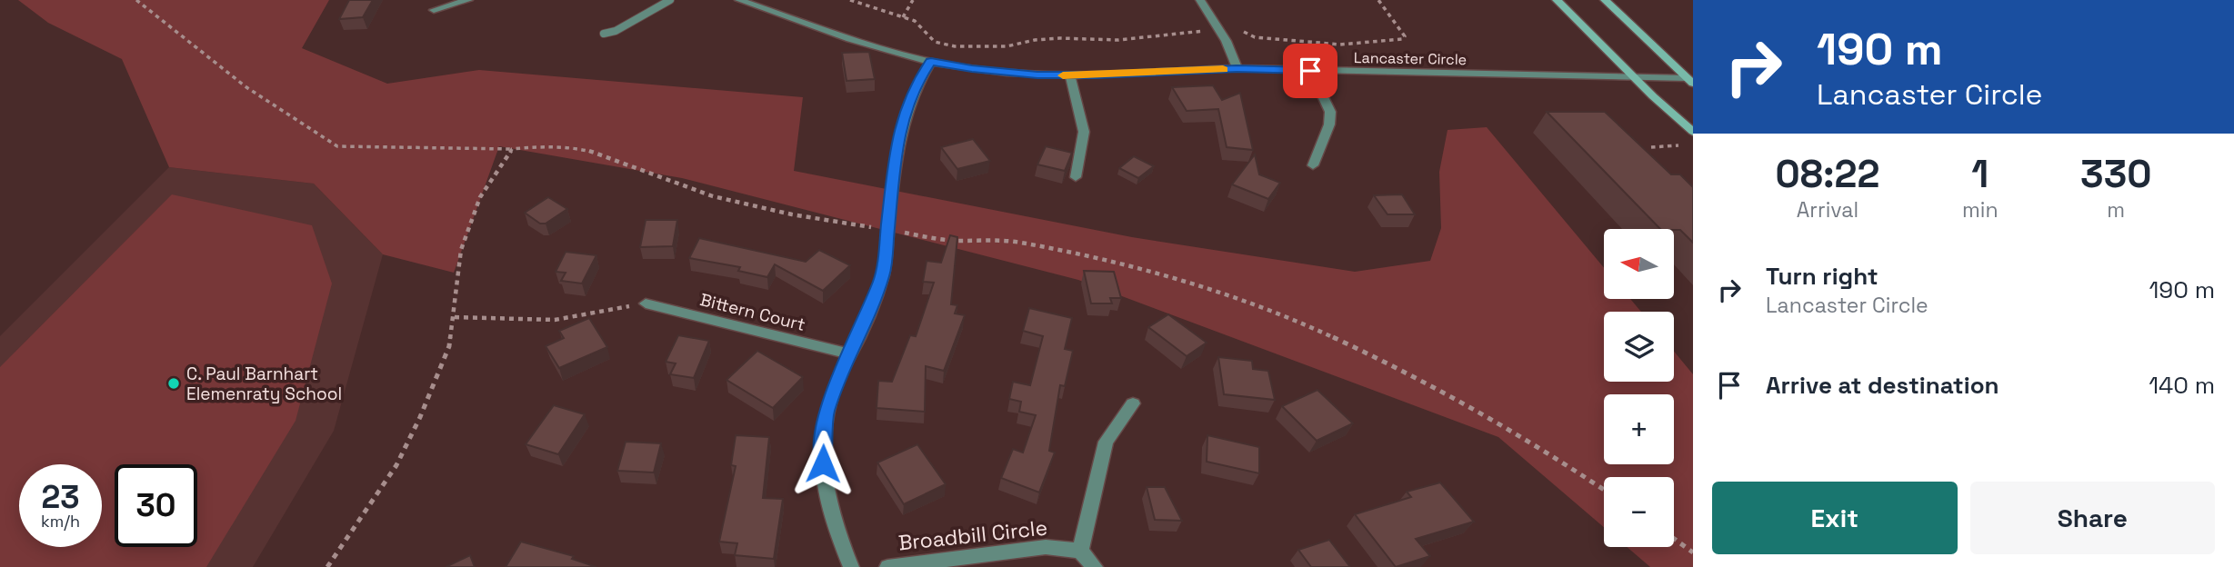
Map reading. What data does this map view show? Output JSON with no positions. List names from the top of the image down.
{
  "streets": {
    "street": ["Lancaster Circle", "Bittern Court", "Broadbill Circle"]
  },
  "places": ["C. Paul Barnhart Elemenraty School"],
  "north": "left",
  "page": {
    "turn": ["190 m", "Lancaster Circle"],
    "eta": [
      "08:22",
      "Arrival",
      "1",
      "min",
      "330",
      "m"
    ],
    "map_buttons": ["+", "−"],
    "list": [
      {
        "name": "Turn right",
        "note": "Lancaster Circle",
        "value": "190 m"
      },
      {
        "name": "Arrive at destination",
        "value": "140 m"
      }
    ],
    "speed": "23 km/h",
    "limit": "30",
    "buttons": ["Exit", "Share"]
  }
}
